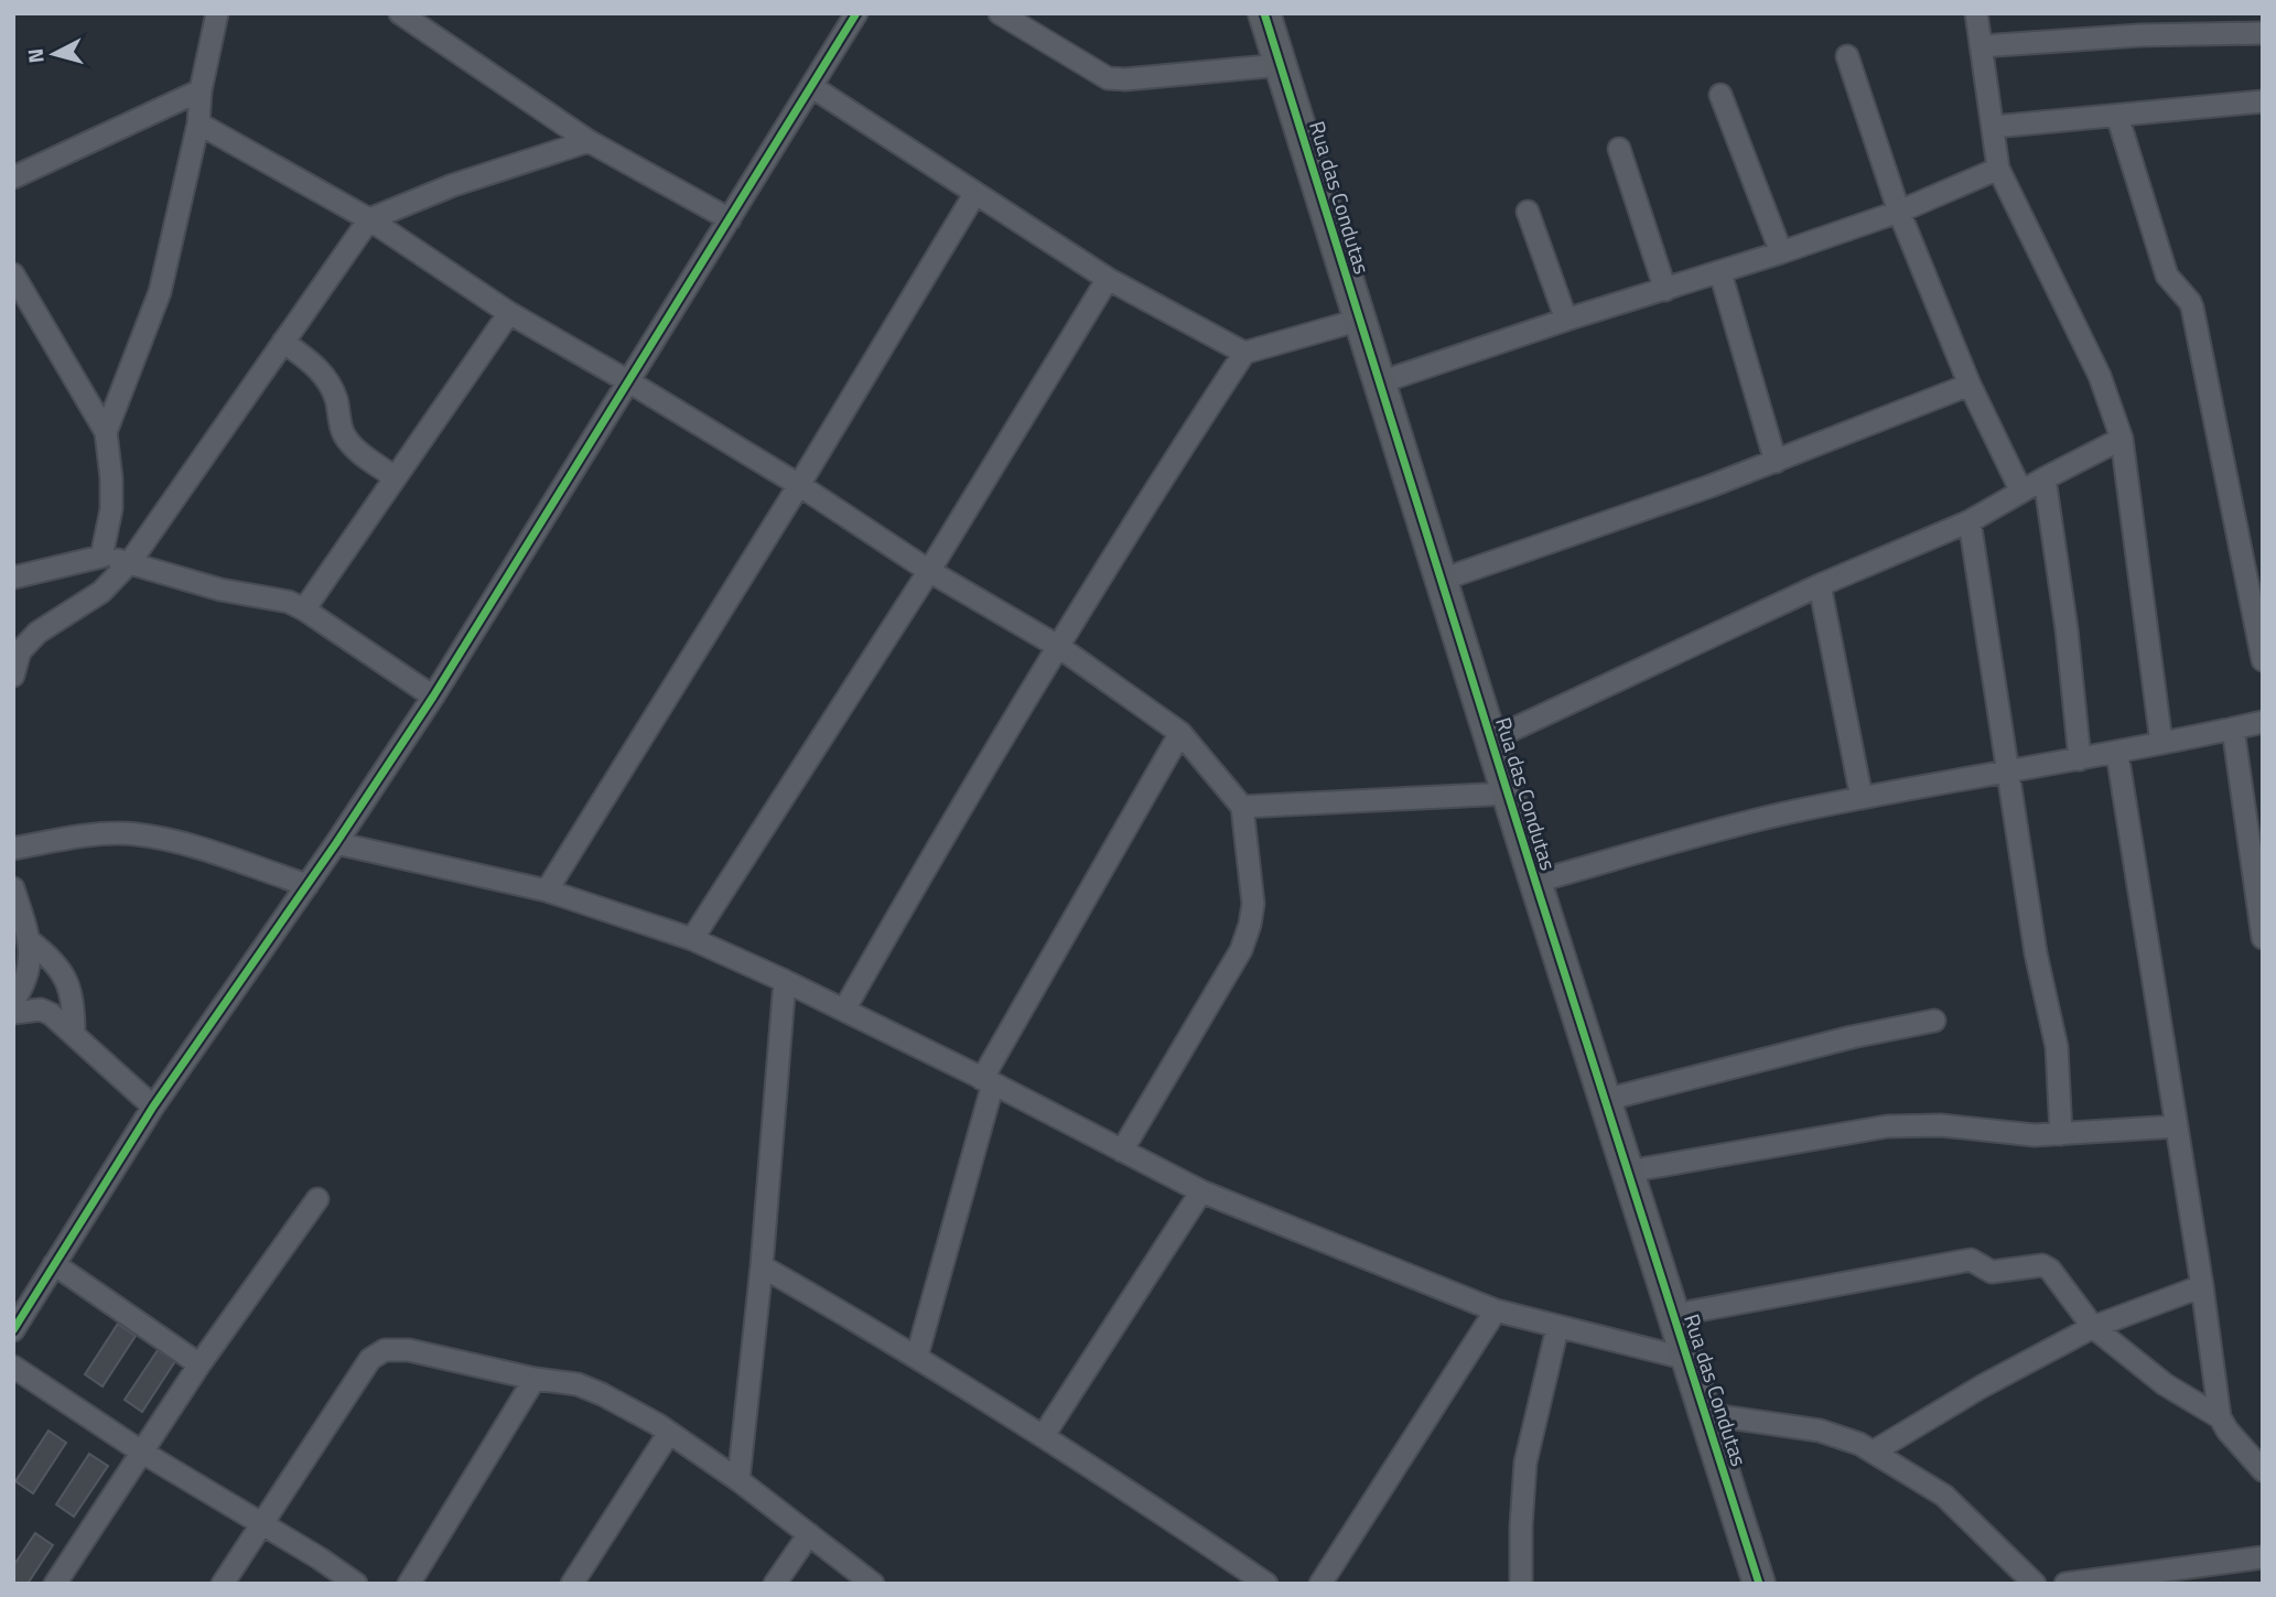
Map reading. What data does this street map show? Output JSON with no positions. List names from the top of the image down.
{
  "streets": {
    "street": ["Rua das Condutas"]
  },
  "north": "left"
}
